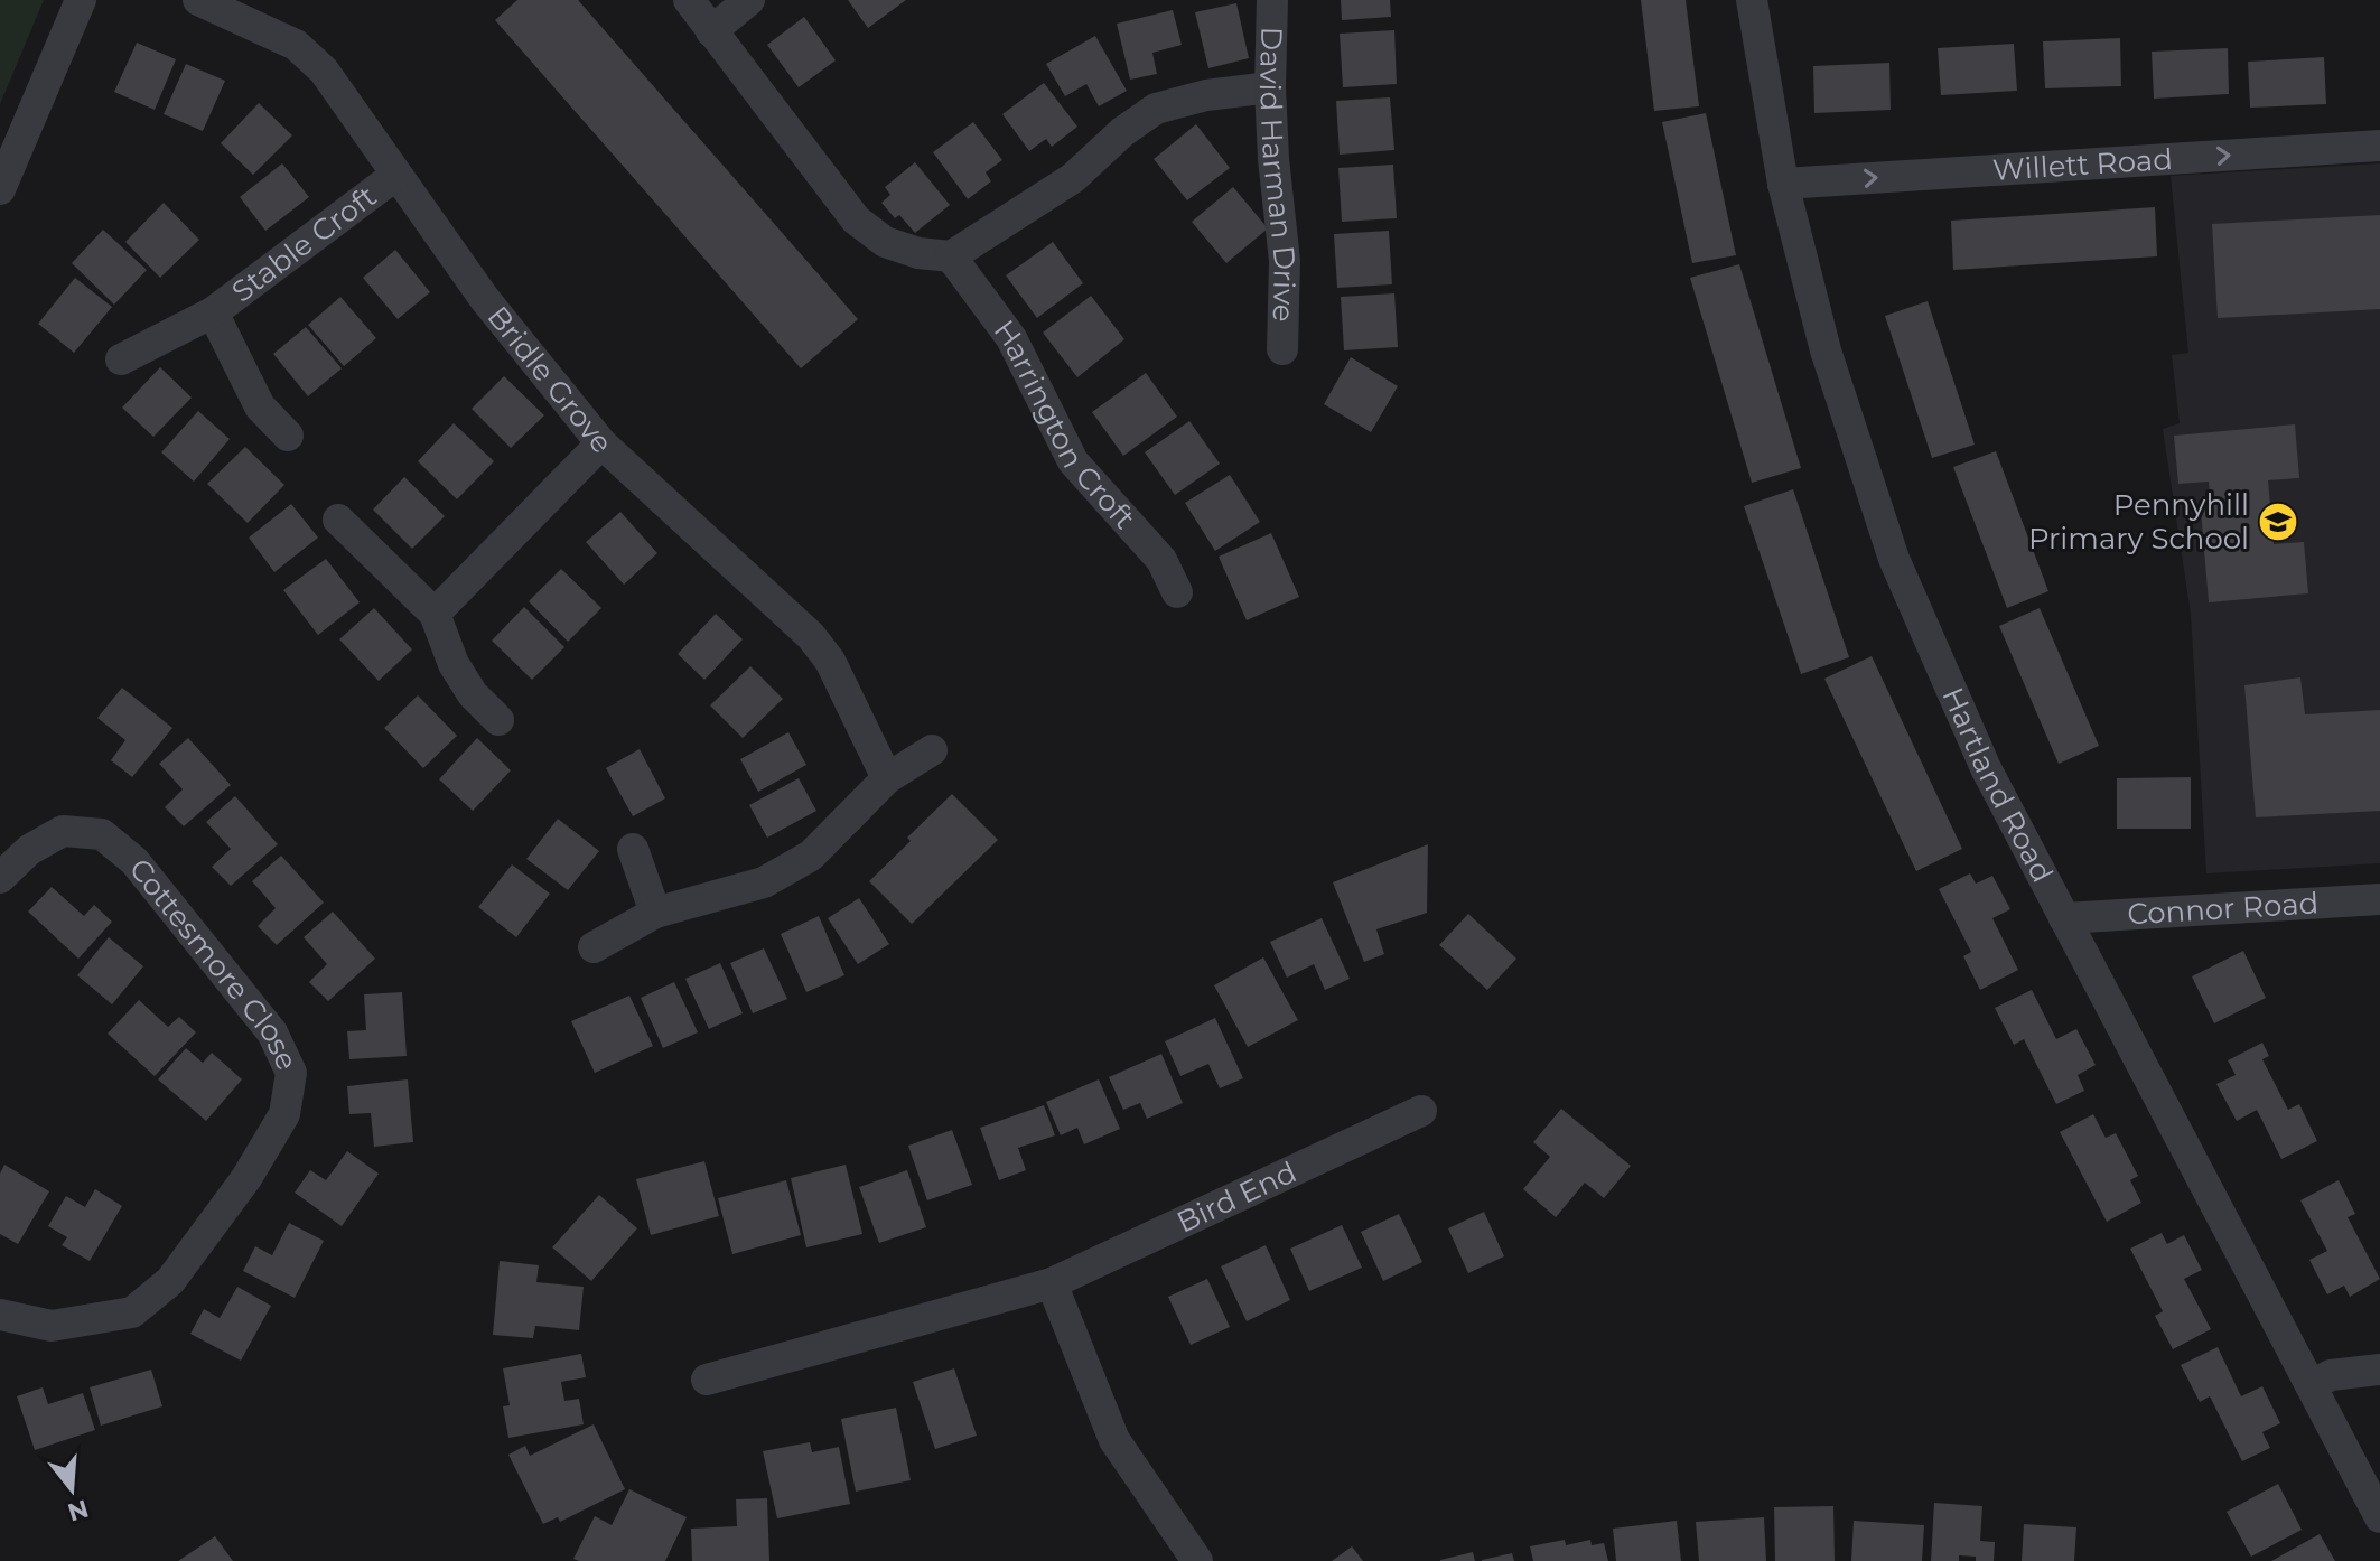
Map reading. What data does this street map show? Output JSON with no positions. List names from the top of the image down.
{
  "streets": {
    "street": [
      "Willett Road",
      "David Harman Drive",
      "Stable Croft",
      "Bridle Grove",
      "Harrington Croft",
      "Hartland Road",
      "Connor Road",
      "Cottesmore Close",
      "Bird End"
    ]
  },
  "crossings": [
    ["Willett Road", "Hartland Road"],
    ["Stable Croft", "Bridle Grove"],
    ["Hartland Road", "Connor Road"]
  ],
  "one_way": ["Willett Road"],
  "places": {
    "school or university": ["Pennyhill Primary School"]
  },
  "north": "bottom"
}
